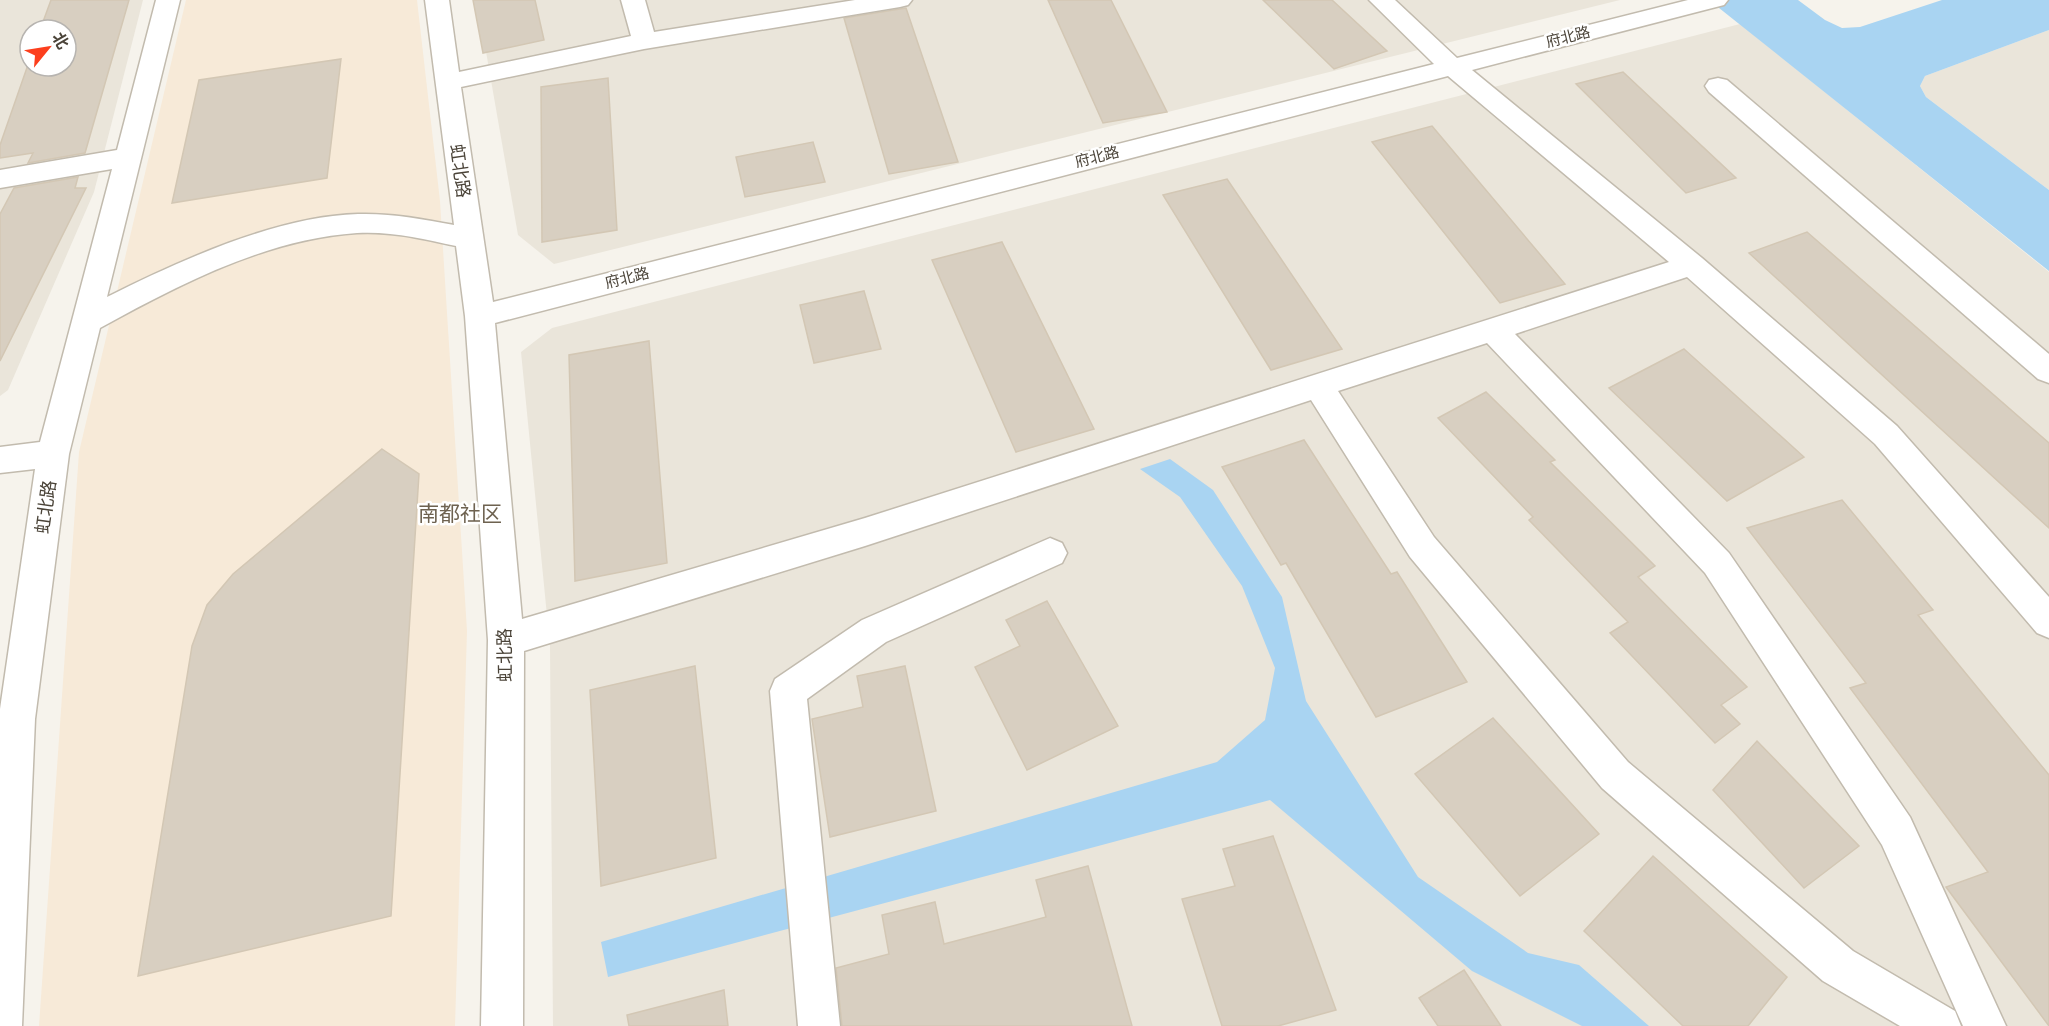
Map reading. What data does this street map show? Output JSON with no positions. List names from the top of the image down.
{
  "streets": {
    "street": ["府北路", "虹北路"]
  },
  "crossings": [
    ["府北路", "虹北路"]
  ],
  "districts": ["南都社区"],
  "north": "top right"
}
